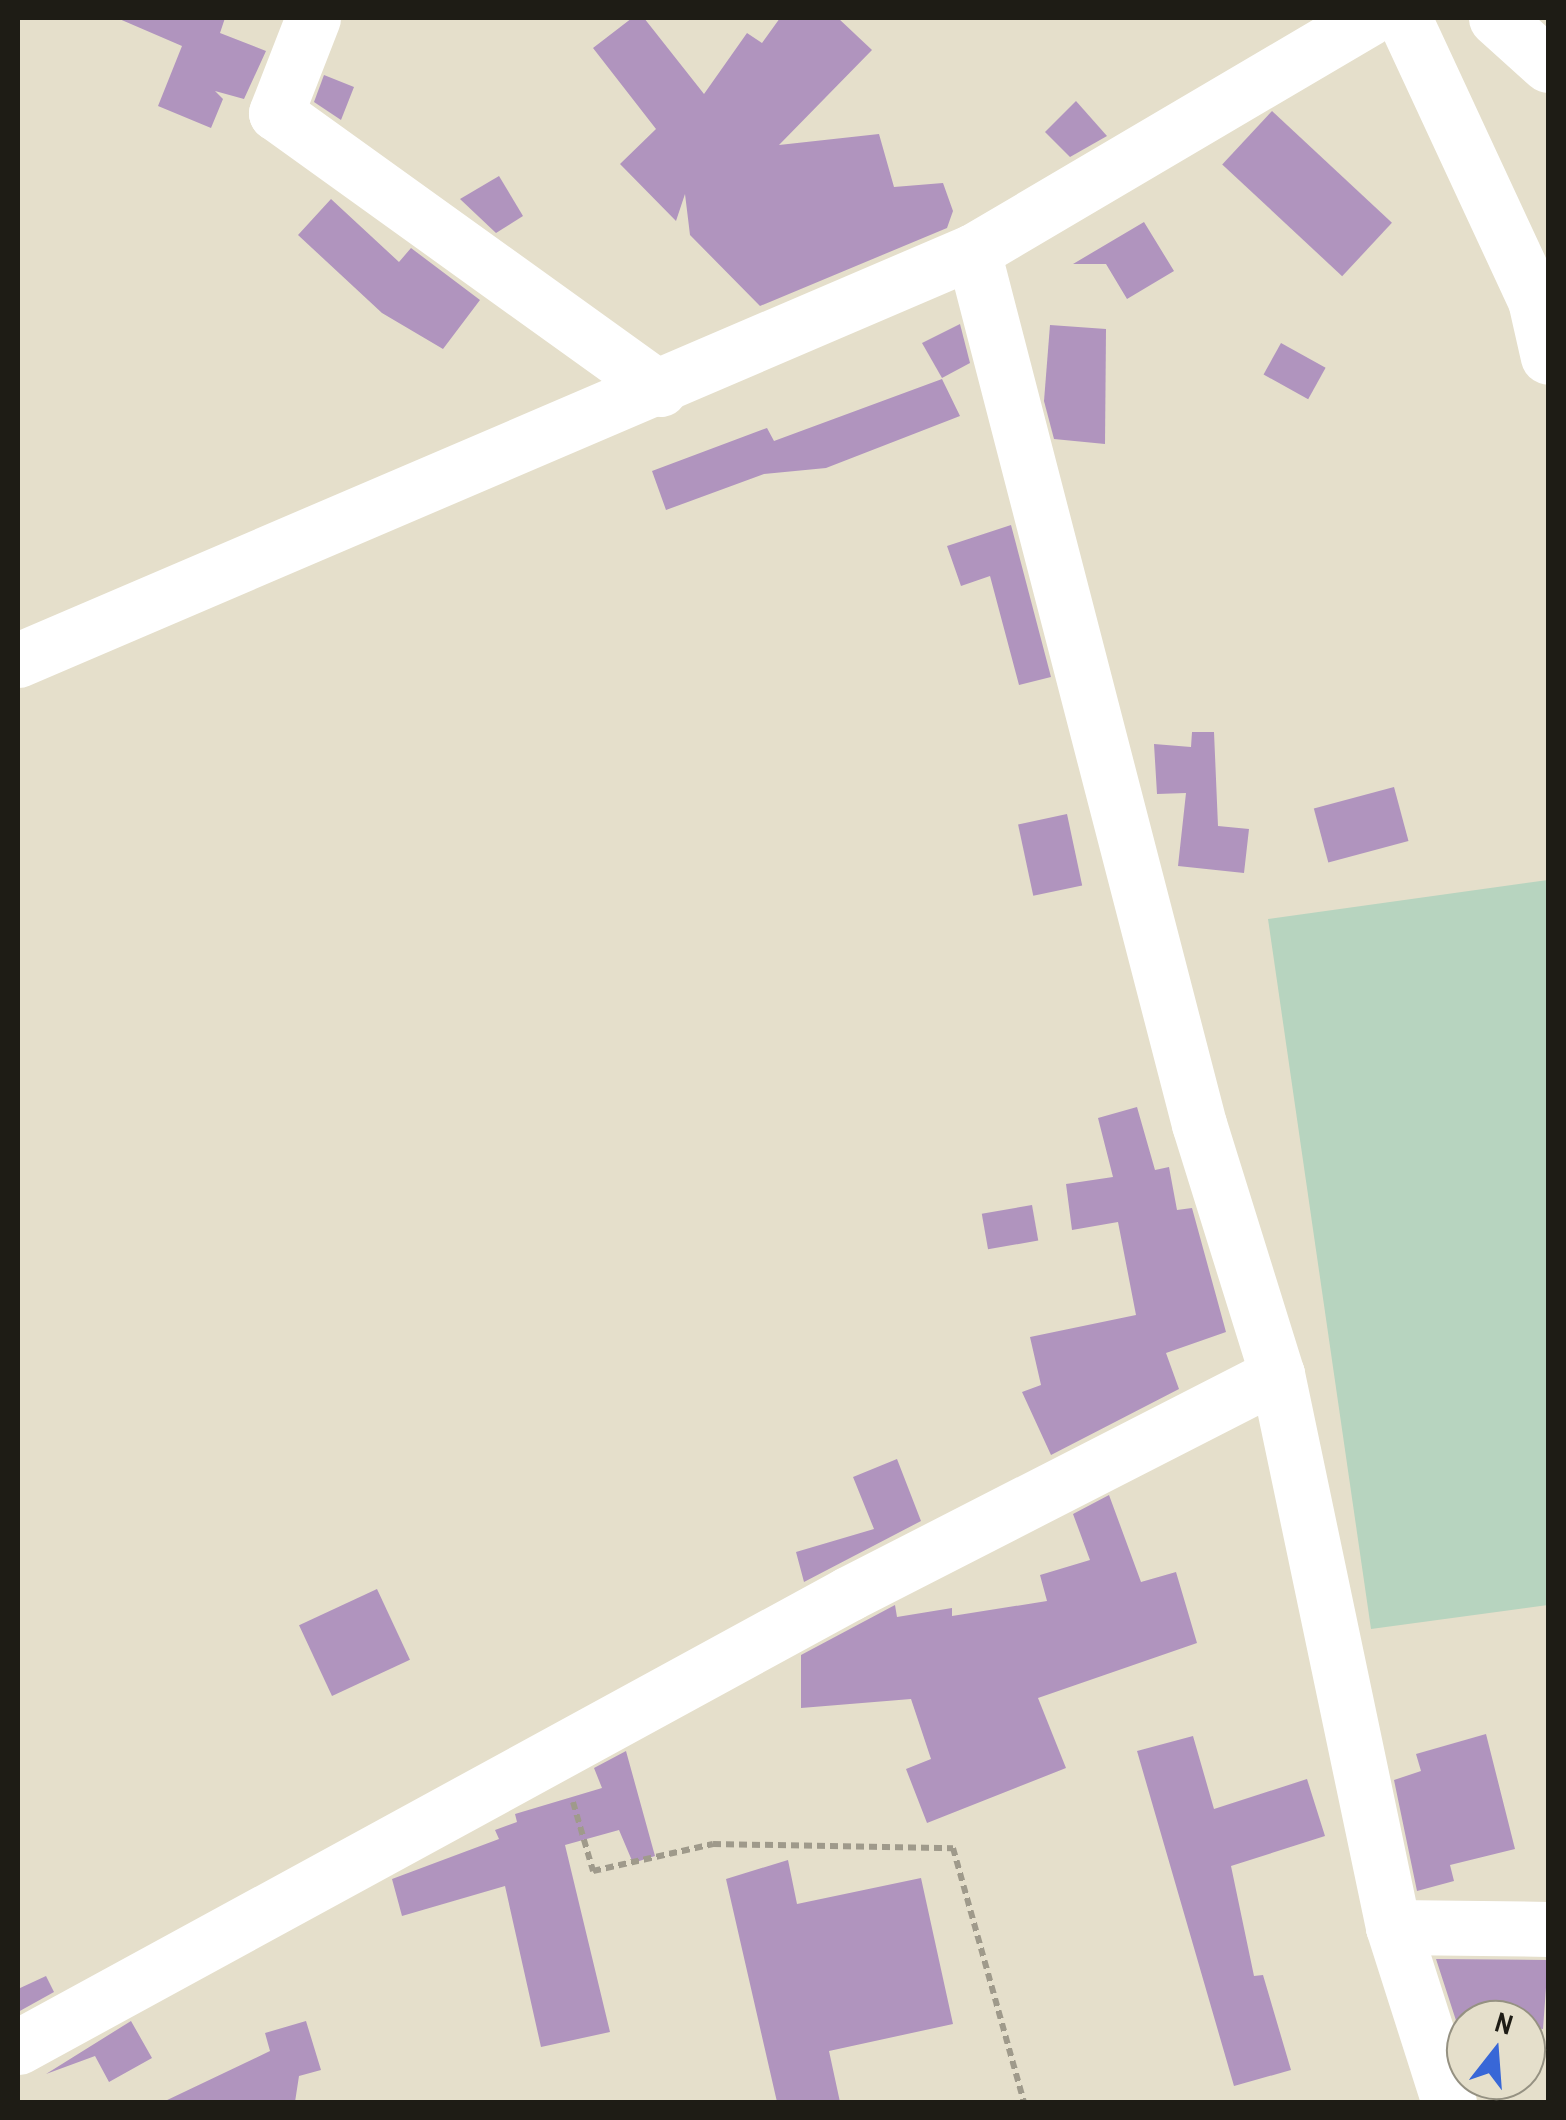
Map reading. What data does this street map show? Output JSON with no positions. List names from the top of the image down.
{
  "north": "top"
}
